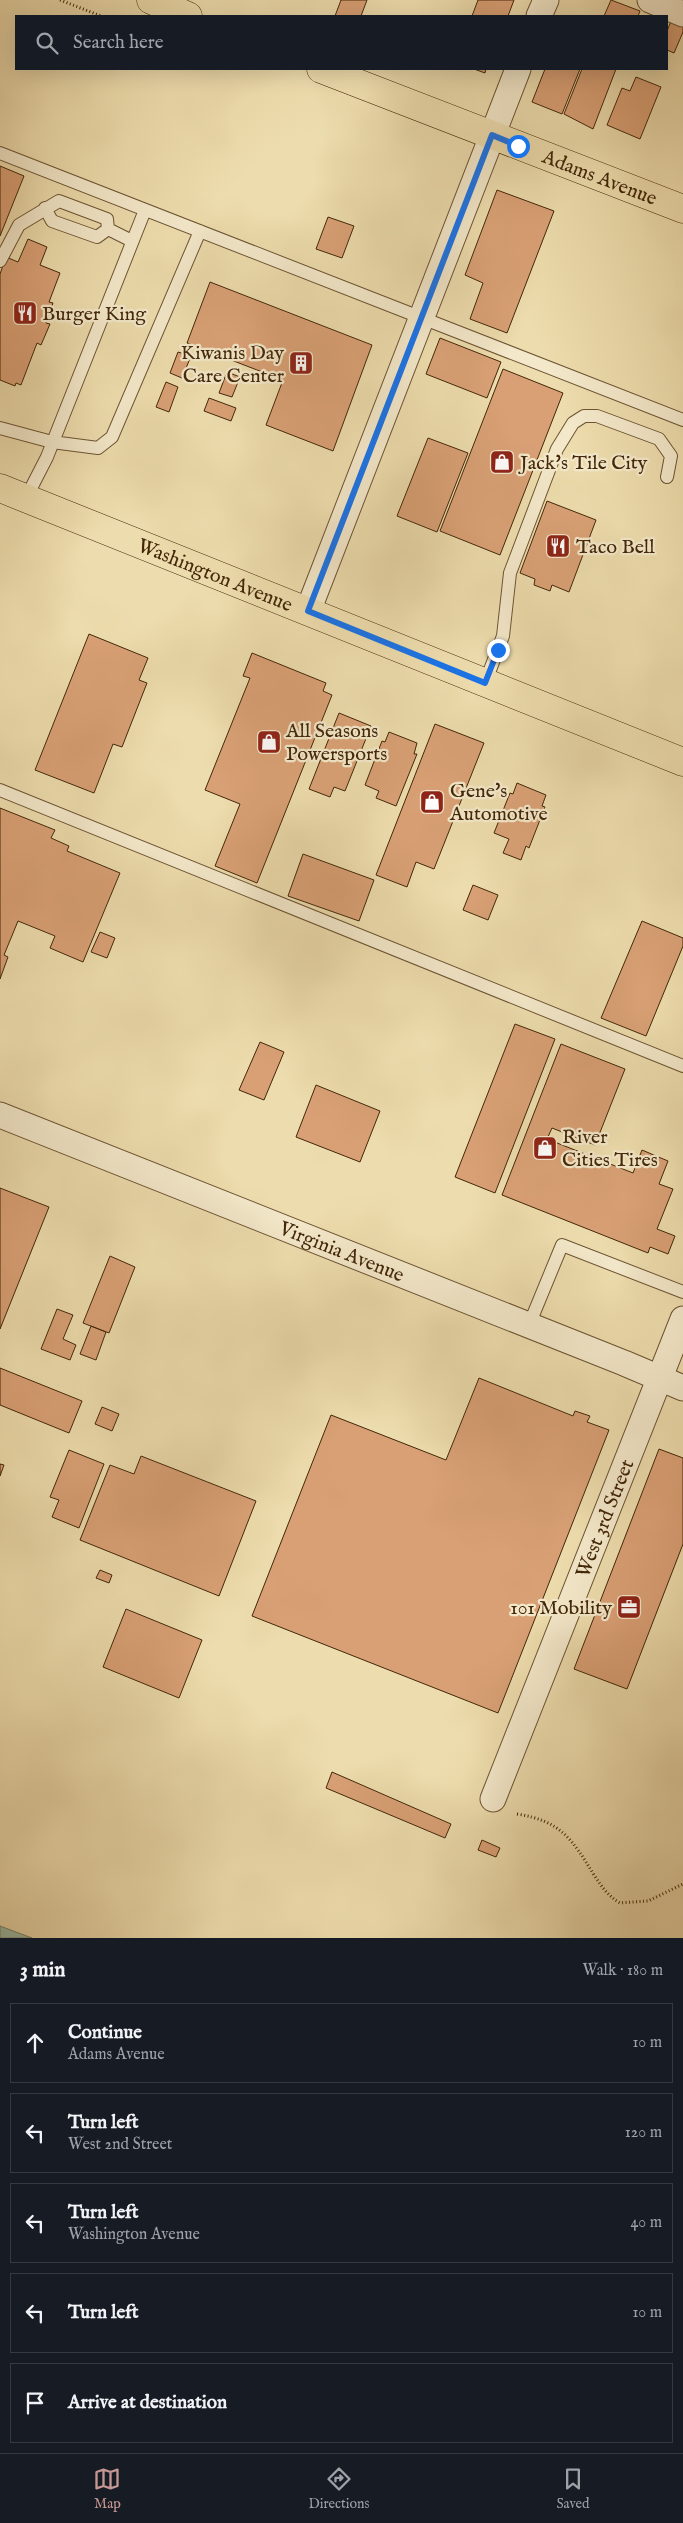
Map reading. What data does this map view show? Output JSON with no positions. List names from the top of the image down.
{
  "streets": {
    "main road": ["Adams Avenue", "Washington Avenue"],
    "street": ["Virginia Avenue", "West 3rd Street"]
  },
  "crossings": [
    ["Virginia Avenue", "West 3rd Street"]
  ],
  "places": {
    "restaurant": ["Burger King", "Taco Bell"],
    "building": ["Kiwanis Day Care Center"],
    "shop": [
      "Jack's Tile City",
      "All Seasons Powersports",
      "Gene's Automotive",
      "River Cities Tires"
    ],
    "office": ["101 Mobility"]
  },
  "page": {
    "search": "Search here",
    "heading": ["3 min", "Walk · 180 m"],
    "list": [
      ["Continue", "Adams Avenue", "10 m"],
      ["Turn left", "West 2nd Street", "120 m"],
      ["Turn left", "Washington Avenue", "40 m"],
      ["Turn left", "10 m"],
      "Arrive at destination"
    ],
    "nav": ["Map", "Directions", "Saved"]
  }
}
